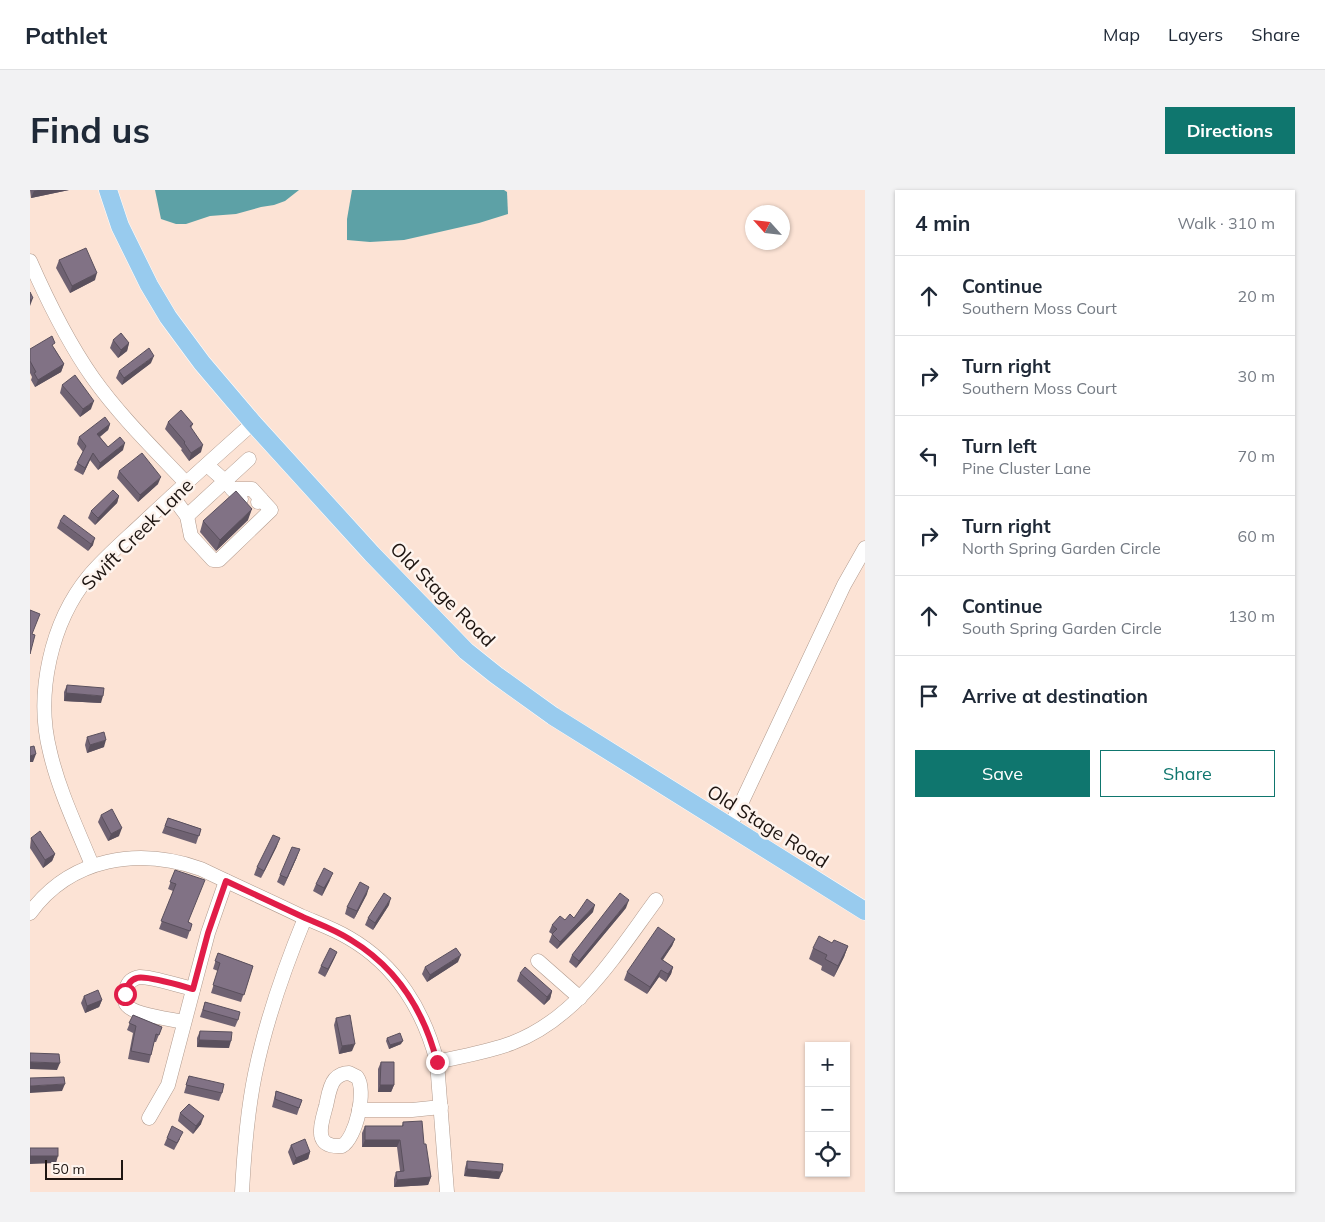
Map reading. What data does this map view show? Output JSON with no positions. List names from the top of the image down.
{
  "streets": {
    "main road": ["Old Stage Road"],
    "street": ["Swift Creek Lane"]
  },
  "crossings": [
    ["Swift Creek Lane", "Old Stage Road"]
  ],
  "scale_bar": "50 m",
  "north": "top left",
  "page": {
    "header": "Pathlet",
    "nav": ["Map", "Layers", "Share"],
    "buttons": [
      "Directions",
      ["Save", "Share"]
    ],
    "title": "Find us",
    "heading": ["4 min", "Walk · 310 m"],
    "list": [
      ["Continue", "Southern Moss Court", "20 m"],
      ["Turn right", "Southern Moss Court", "30 m"],
      ["Turn left", "Pine Cluster Lane", "70 m"],
      ["Turn right", "North Spring Garden Circle", "60 m"],
      ["Continue", "South Spring Garden Circle", "130 m"],
      "Arrive at destination"
    ],
    "map_buttons": ["+", "−"],
    "scale": "50 m"
  }
}
